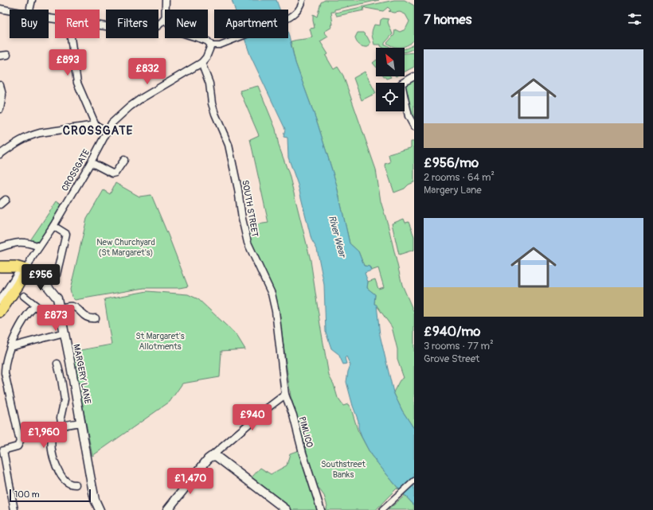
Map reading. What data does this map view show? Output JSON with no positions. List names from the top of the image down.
{
  "streets": {
    "street": [
      "CROSSGATE",
      "SOUTH STREET",
      "MARGERY LANE",
      "PIMLICO"
    ]
  },
  "crossings": [
    ["CROSSGATE", "SOUTH STREET"],
    ["CROSSGATE", "MARGERY LANE"],
    ["SOUTH STREET", "PIMLICO"]
  ],
  "districts": ["CROSSGATE"],
  "water": ["River Wear"],
  "parks": ["New Churchyard (St Margaret's)", "St Margaret's Allotments", "Southstreet Banks"],
  "scale_bar": "100 m",
  "north": "top left",
  "page": {
    "heading": "7 homes",
    "chip": [
      "Buy",
      "Rent",
      "Filters",
      "New",
      "Apartment"
    ],
    "list": [
      {
        "name": "£956/mo",
        "note": "2 rooms · 64 m² · Margery Lane"
      },
      {
        "name": "£940/mo",
        "note": "3 rooms · 77 m² · Grove Street"
      }
    ],
    "price": [
      "£893",
      "£832",
      "£956",
      "£873",
      "£940",
      "£1,960",
      "£1,470"
    ],
    "scale": "100 m"
  }
}
